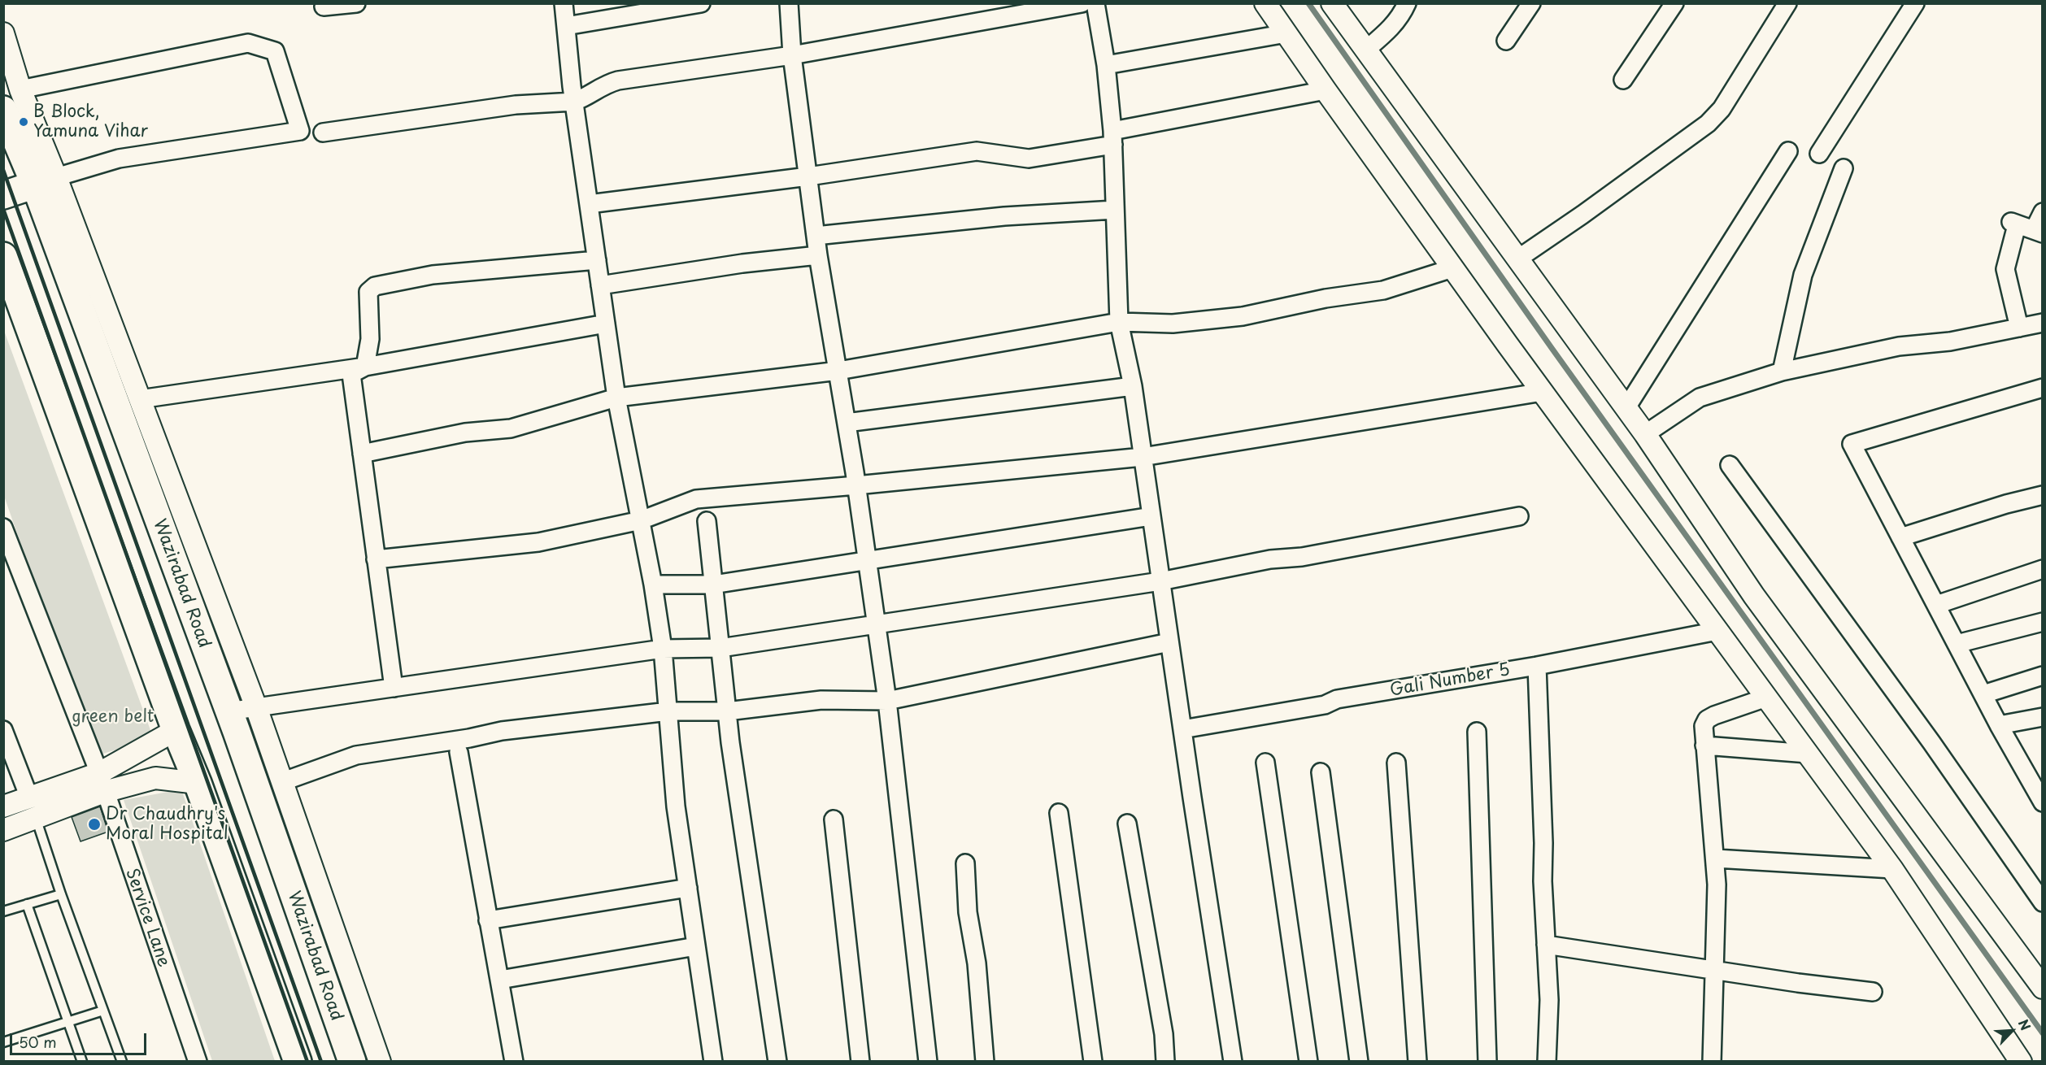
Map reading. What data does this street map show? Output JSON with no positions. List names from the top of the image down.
{
  "streets": {
    "highway": ["Wazirabad Road"],
    "street": ["Gali Number 5", "Service Lane"]
  },
  "parks": ["green belt"],
  "places": ["B Block, Yamuna Vihar", "Dr Chaudhry's Moral Hospital"],
  "scale_bar": "50 m",
  "north": "top right"
}
